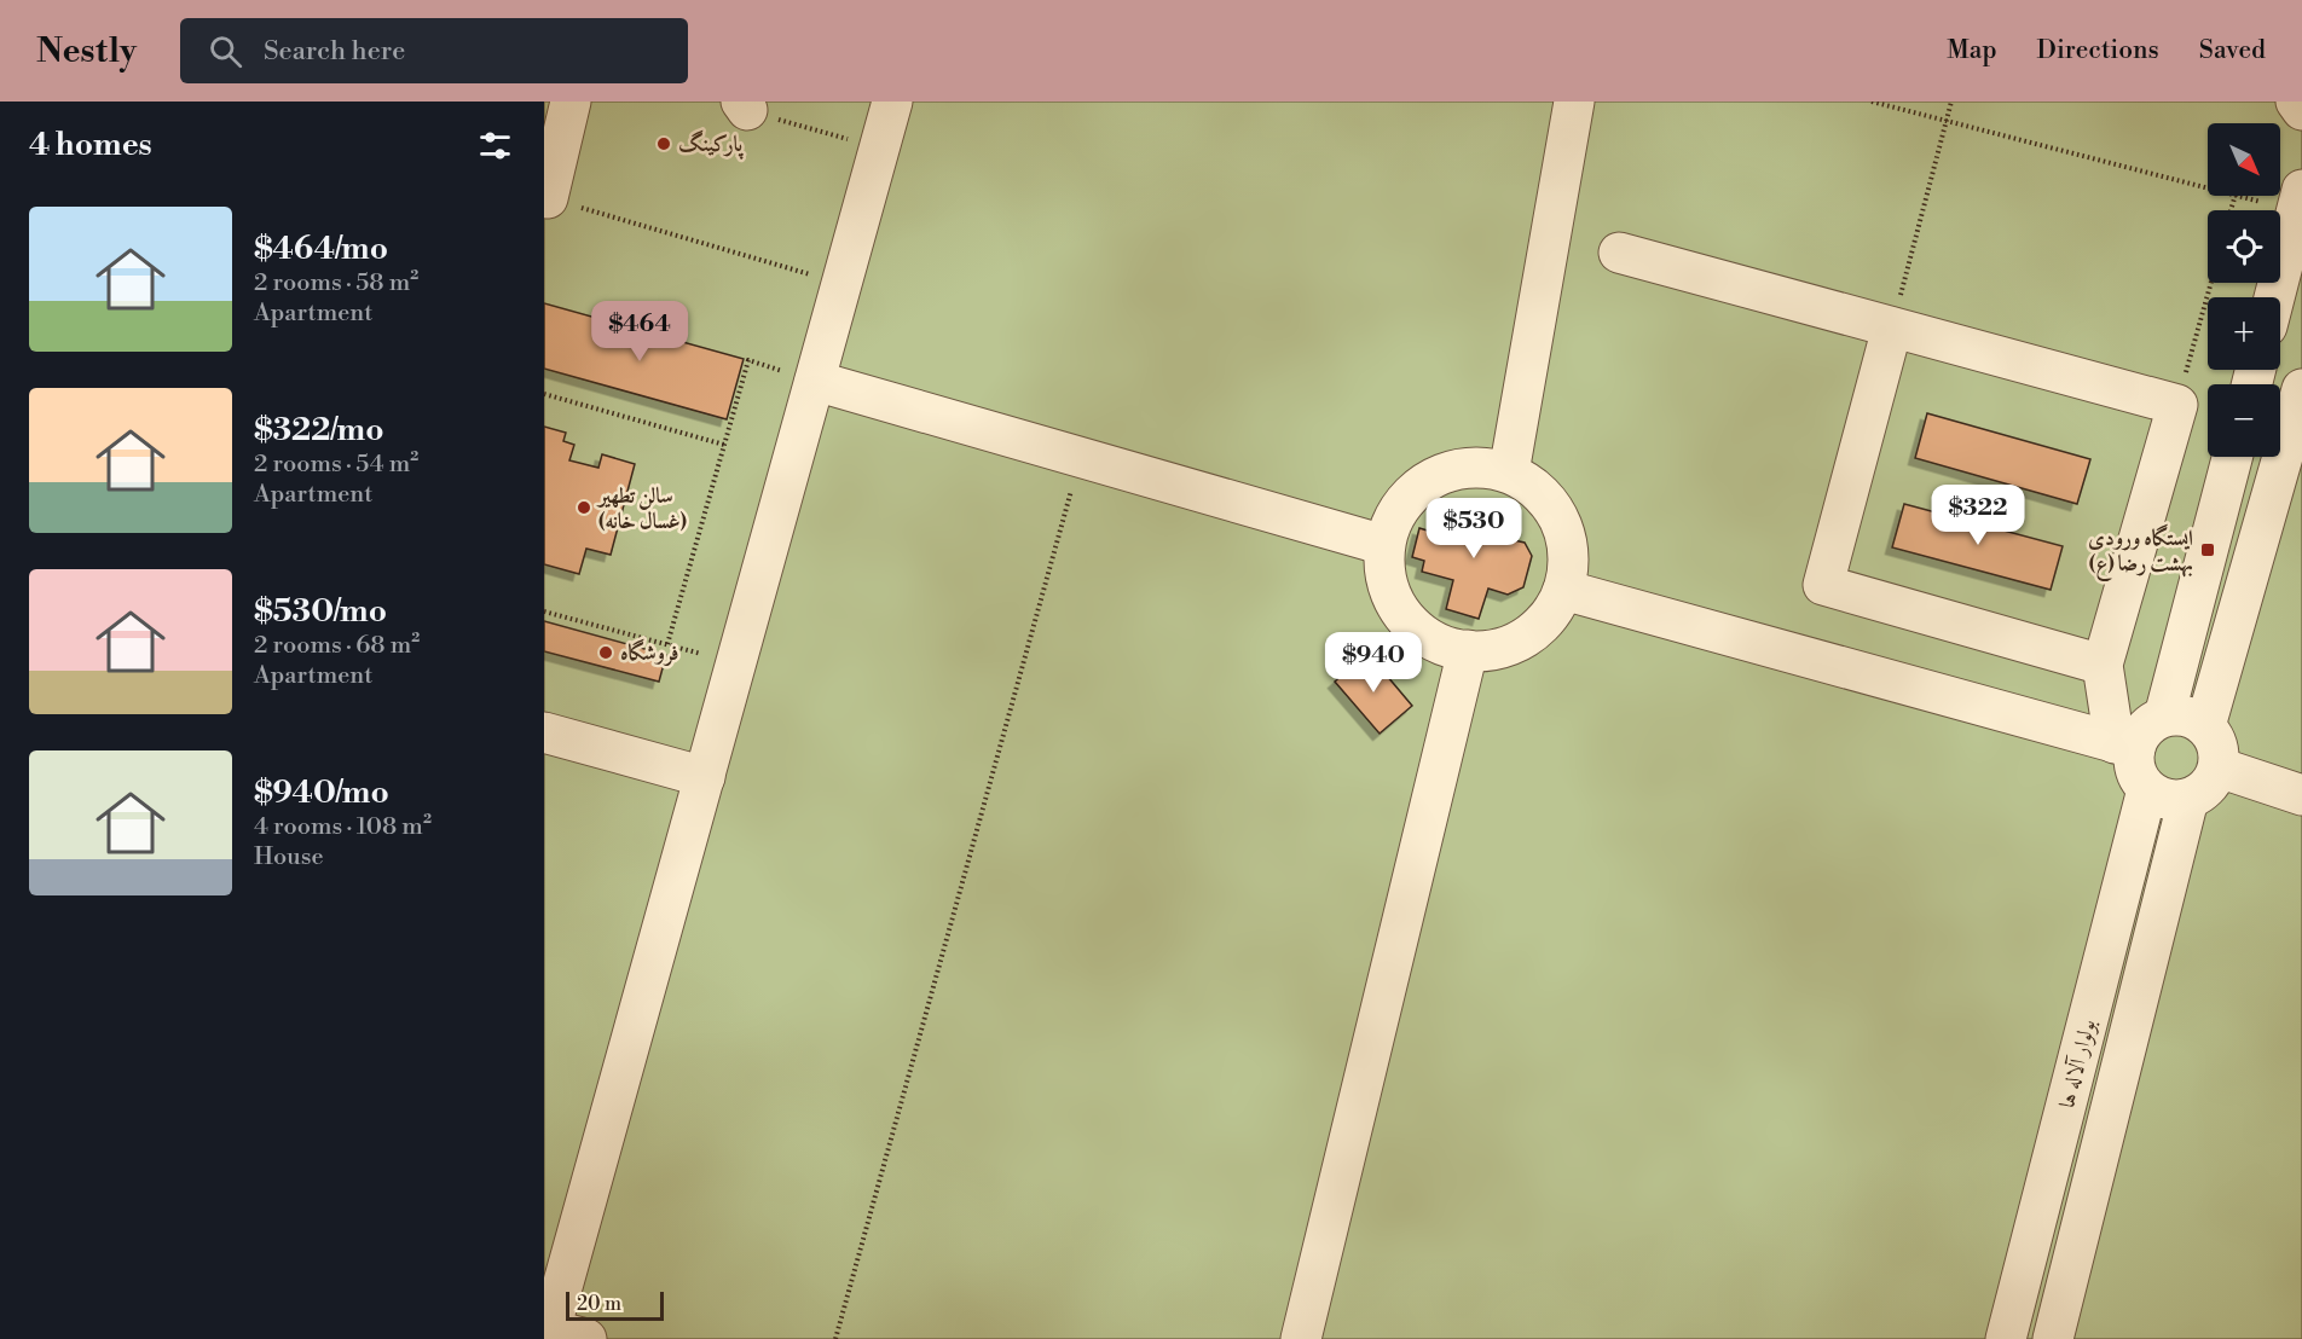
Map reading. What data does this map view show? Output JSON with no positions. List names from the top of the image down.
{
  "streets": {
    "lane": ["بولوار آلاله ها"]
  },
  "places": {
    "other": ["پارکینگ", "سالن تطهیر (غسال خانه)", "فروشگاه"],
    "transit": ["ایستگاه ورودی بهشت رضا (ع)"]
  },
  "scale_bar": "20 m",
  "north": "bottom right",
  "page": {
    "header": "Nestly",
    "search": "Search here",
    "nav": ["Map", "Directions", "Saved"],
    "heading": "4 homes",
    "map_buttons": ["+", "−"],
    "list": [
      {
        "name": "$464/mo",
        "note": "2 rooms · 58 m² · Apartment"
      },
      {
        "name": "$322/mo",
        "note": "2 rooms · 54 m² · Apartment"
      },
      {
        "name": "$530/mo",
        "note": "2 rooms · 68 m² · Apartment"
      },
      {
        "name": "$940/mo",
        "note": "4 rooms · 108 m² · House"
      }
    ],
    "price": [
      "$464",
      "$322",
      "$530",
      "$940"
    ],
    "scale": "20 m"
  }
}
